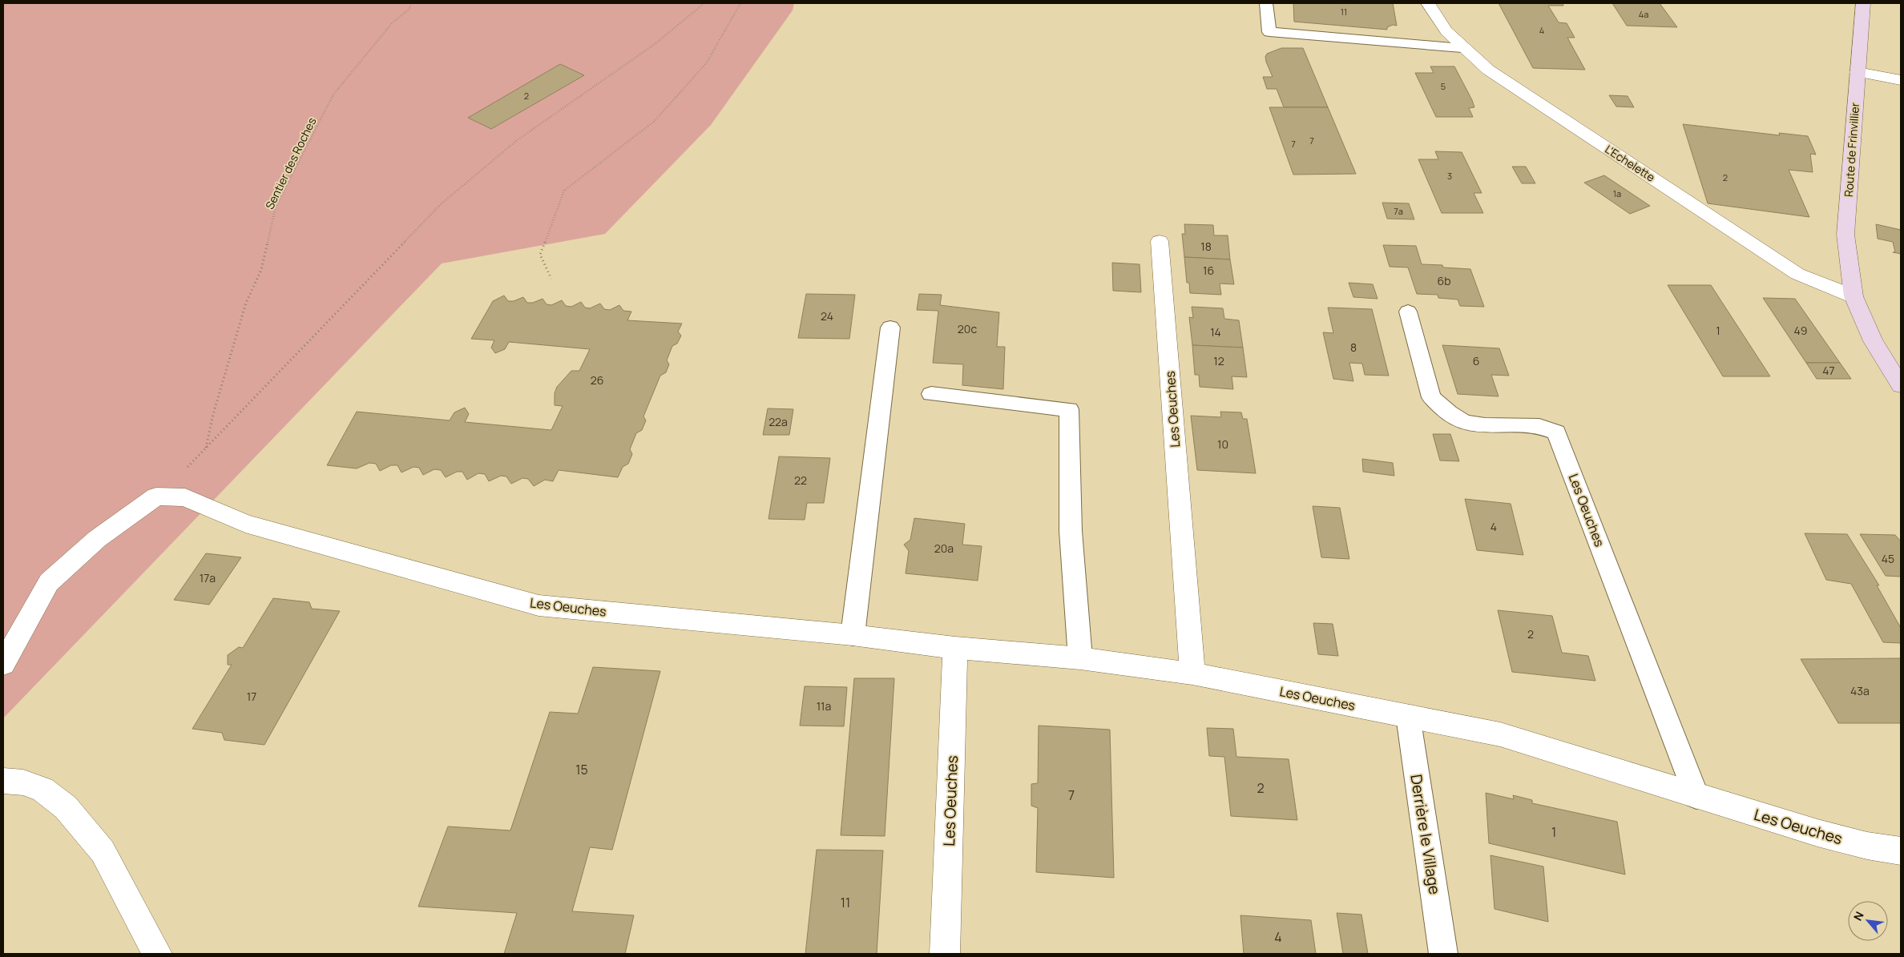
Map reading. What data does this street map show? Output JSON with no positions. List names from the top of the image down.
{
  "streets": {
    "street": ["Route de Frinvillier", "L'Echelette", "Les Oeuches"],
    "lane": ["Derrière le Village"],
    "path": ["Sentier des Roches"]
  },
  "crossings": [
    ["Route de Frinvillier", "L'Echelette"],
    ["Les Oeuches", "Derrière le Village"]
  ],
  "house_numbers": [
    "11",
    "4a",
    "4",
    "5",
    "2",
    "7",
    "7",
    "3",
    "2",
    "1a",
    "7a",
    "18",
    "16",
    "6b",
    "24",
    "20c",
    "1",
    "49",
    "14",
    "8",
    "12",
    "6",
    "47",
    "26",
    "22a",
    "10",
    "22",
    "4",
    "20a",
    "45",
    "17a",
    "2",
    "43a",
    "17",
    "11a",
    "15",
    "2",
    "7",
    "1",
    "11",
    "4"
  ],
  "north": "top left"
}
